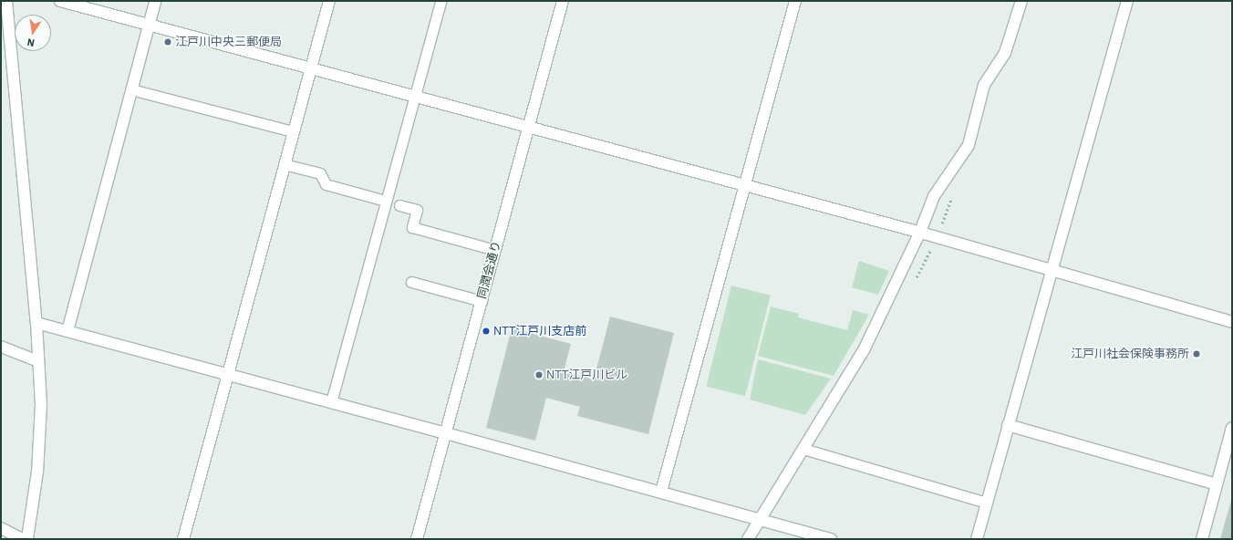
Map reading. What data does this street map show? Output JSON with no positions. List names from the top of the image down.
{
  "streets": {
    "street": ["同潤会通り"]
  },
  "places": [
    "江戸川中央三郵便局",
    "NTT江戸川支店前",
    "江戸川社会保険事務所",
    "NTT江戸川ビル"
  ],
  "north": "bottom"
}
